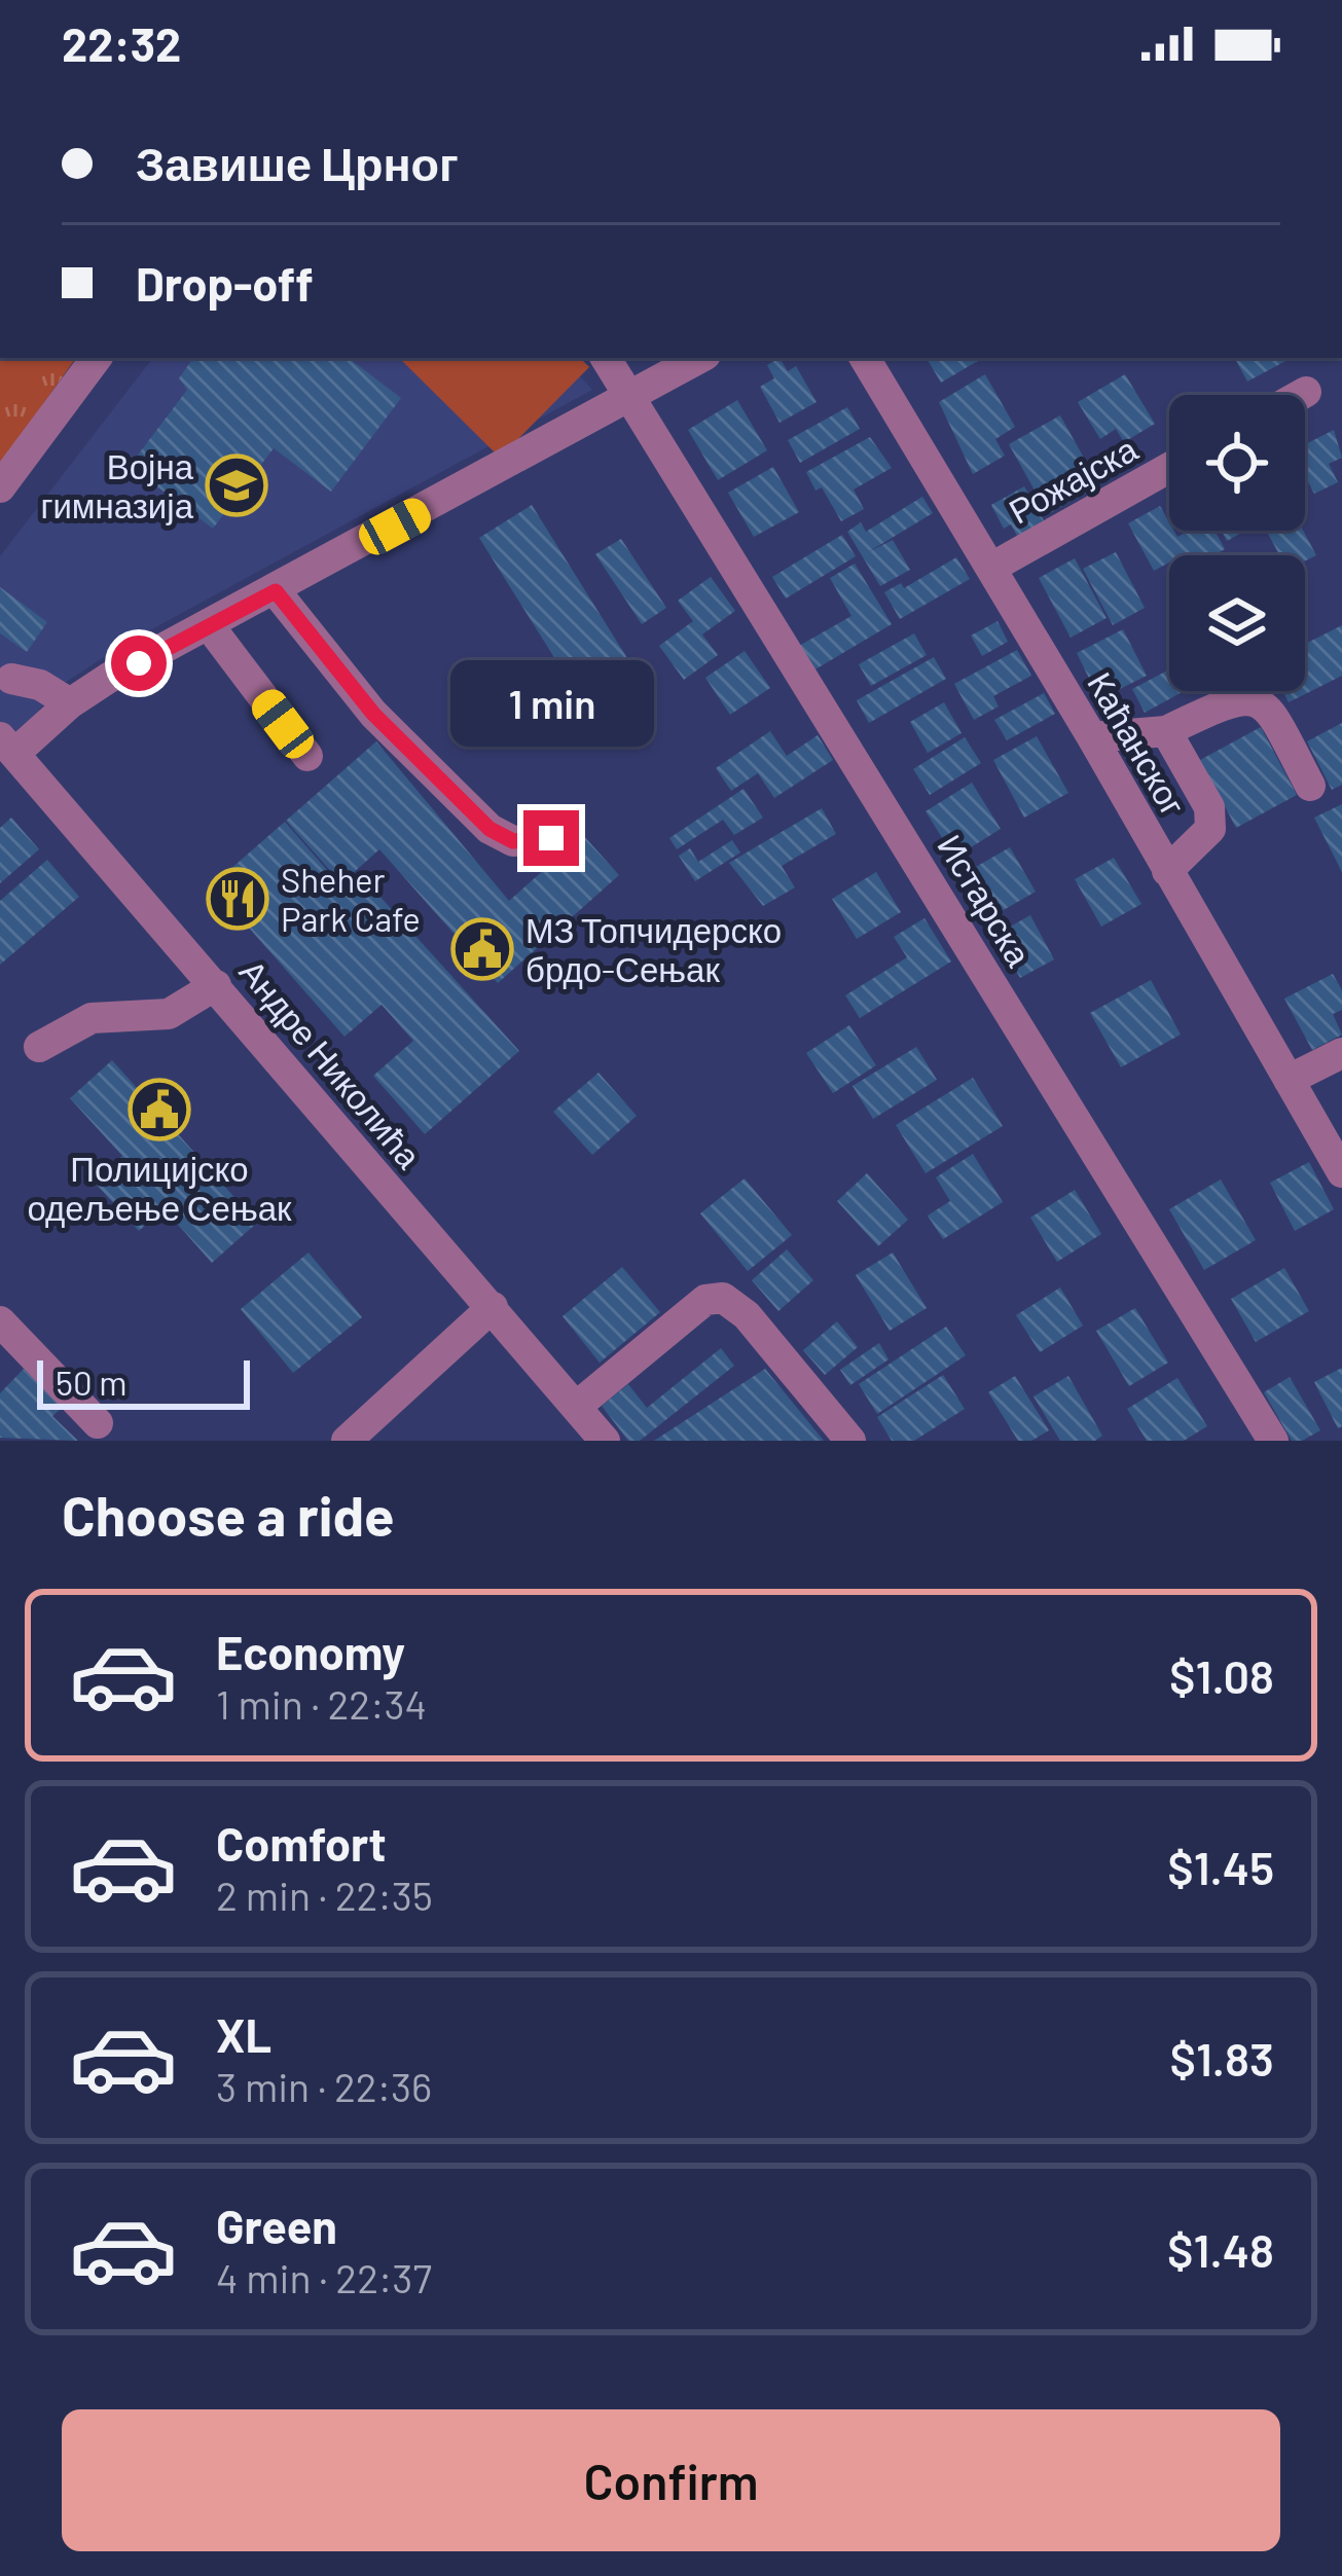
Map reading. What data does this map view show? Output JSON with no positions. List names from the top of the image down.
{
  "streets": {
    "street": [
      "Рожајска",
      "Каћанског",
      "Истарска",
      "Андре Николића"
    ]
  },
  "crossings": [
    ["Рожајска", "Каћанског"]
  ],
  "places": {
    "school or university": ["Војна гимназија"],
    "restaurant": ["Sheher Park Cafe"],
    "public building": ["МЗ Топчидерско брдо-Сењак", "Полицијско одељење Сењак"]
  },
  "scale_bar": "50 m",
  "page": {
    "status": "22:32",
    "banner": ["Завише Црног", "Drop-off"],
    "bubble": "1 min",
    "scale": "50 m",
    "heading": "Choose a ride",
    "list": [
      {
        "name": "Economy",
        "note": "1 min · 22:34",
        "value": "$1.08"
      },
      {
        "name": "Comfort",
        "note": "2 min · 22:35",
        "value": "$1.45"
      },
      {
        "name": "XL",
        "note": "3 min · 22:36",
        "value": "$1.83"
      },
      {
        "name": "Green",
        "note": "4 min · 22:37",
        "value": "$1.48"
      }
    ],
    "buttons": "Confirm"
  }
}
